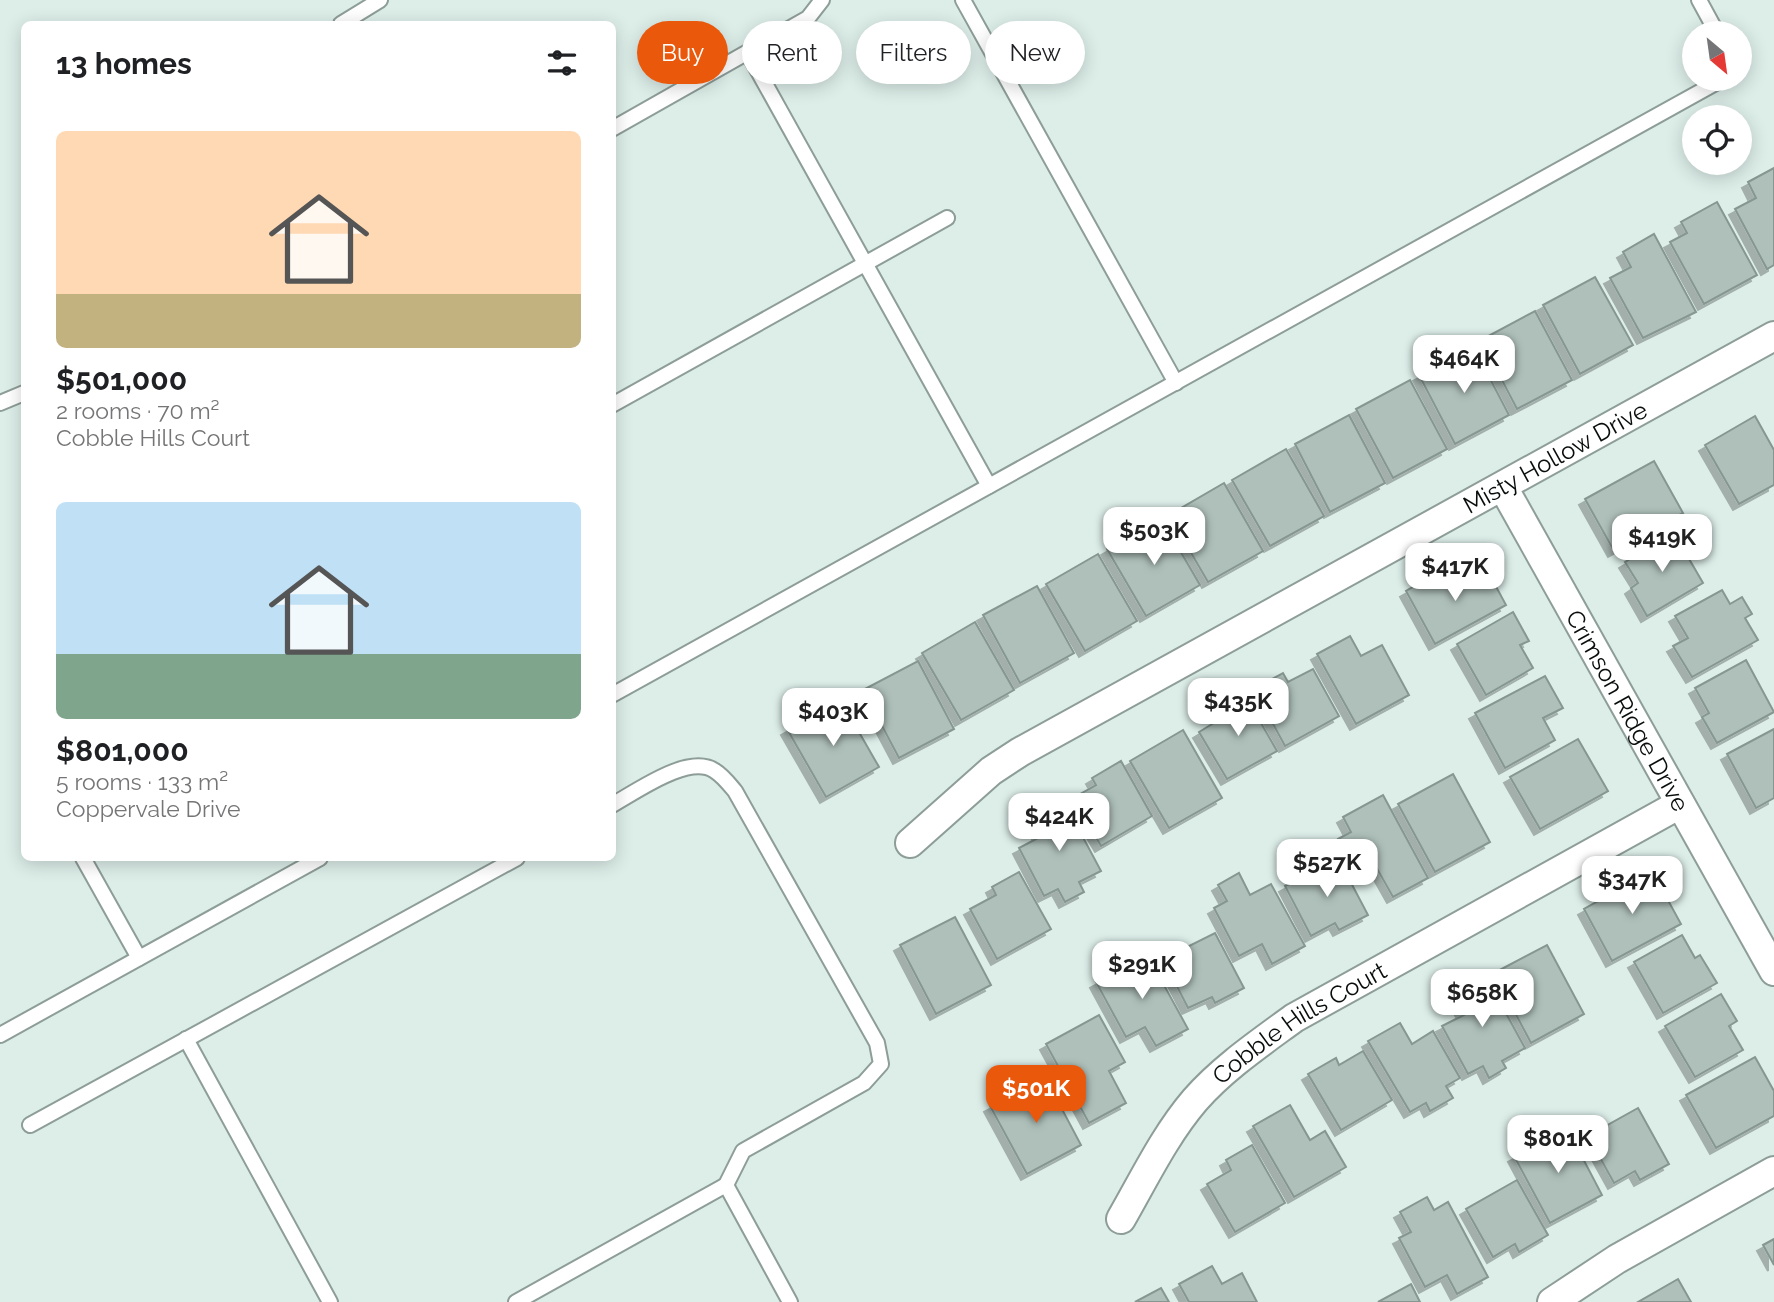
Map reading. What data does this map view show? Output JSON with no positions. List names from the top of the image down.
{
  "streets": {
    "street": ["Misty Hollow Drive", "Crimson Ridge Drive", "Cobble Hills Court"]
  },
  "crossings": [
    ["Misty Hollow Drive", "Crimson Ridge Drive"],
    ["Crimson Ridge Drive", "Cobble Hills Court"]
  ],
  "north": "bottom right",
  "page": {
    "chip": [
      "Buy",
      "Rent",
      "Filters",
      "New"
    ],
    "heading": "13 homes",
    "list": [
      {
        "name": "$501,000",
        "note": "2 rooms · 70 m² · Cobble Hills Court"
      },
      {
        "name": "$801,000",
        "note": "5 rooms · 133 m² · Coppervale Drive"
      }
    ],
    "price": [
      "$464K",
      "$503K",
      "$419K",
      "$417K",
      "$435K",
      "$403K",
      "$424K",
      "$527K",
      "$347K",
      "$291K",
      "$658K",
      "$501K",
      "$801K"
    ]
  }
}
